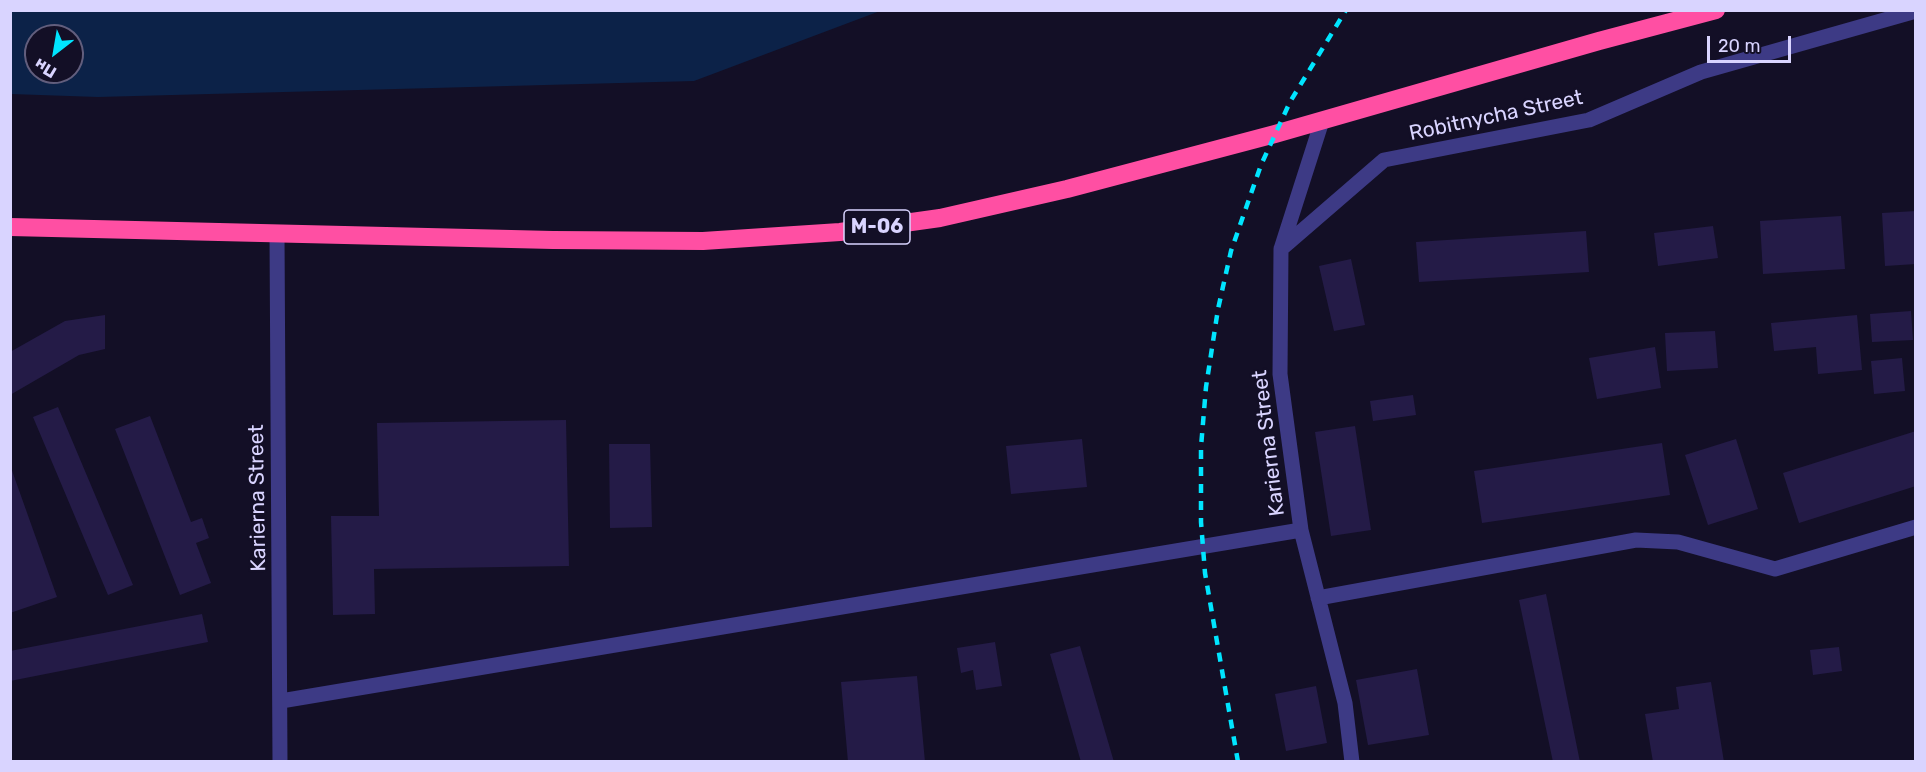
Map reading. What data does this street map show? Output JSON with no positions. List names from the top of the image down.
{
  "streets": {
    "highway": ["М-06"],
    "street": ["Robitnycha Street", "Karierna Street"]
  },
  "crossings": [
    ["Robitnycha Street", "Karierna Street"],
    ["М-06", "Karierna Street"]
  ],
  "scale_bar": "20 m",
  "north": "bottom left"
}
